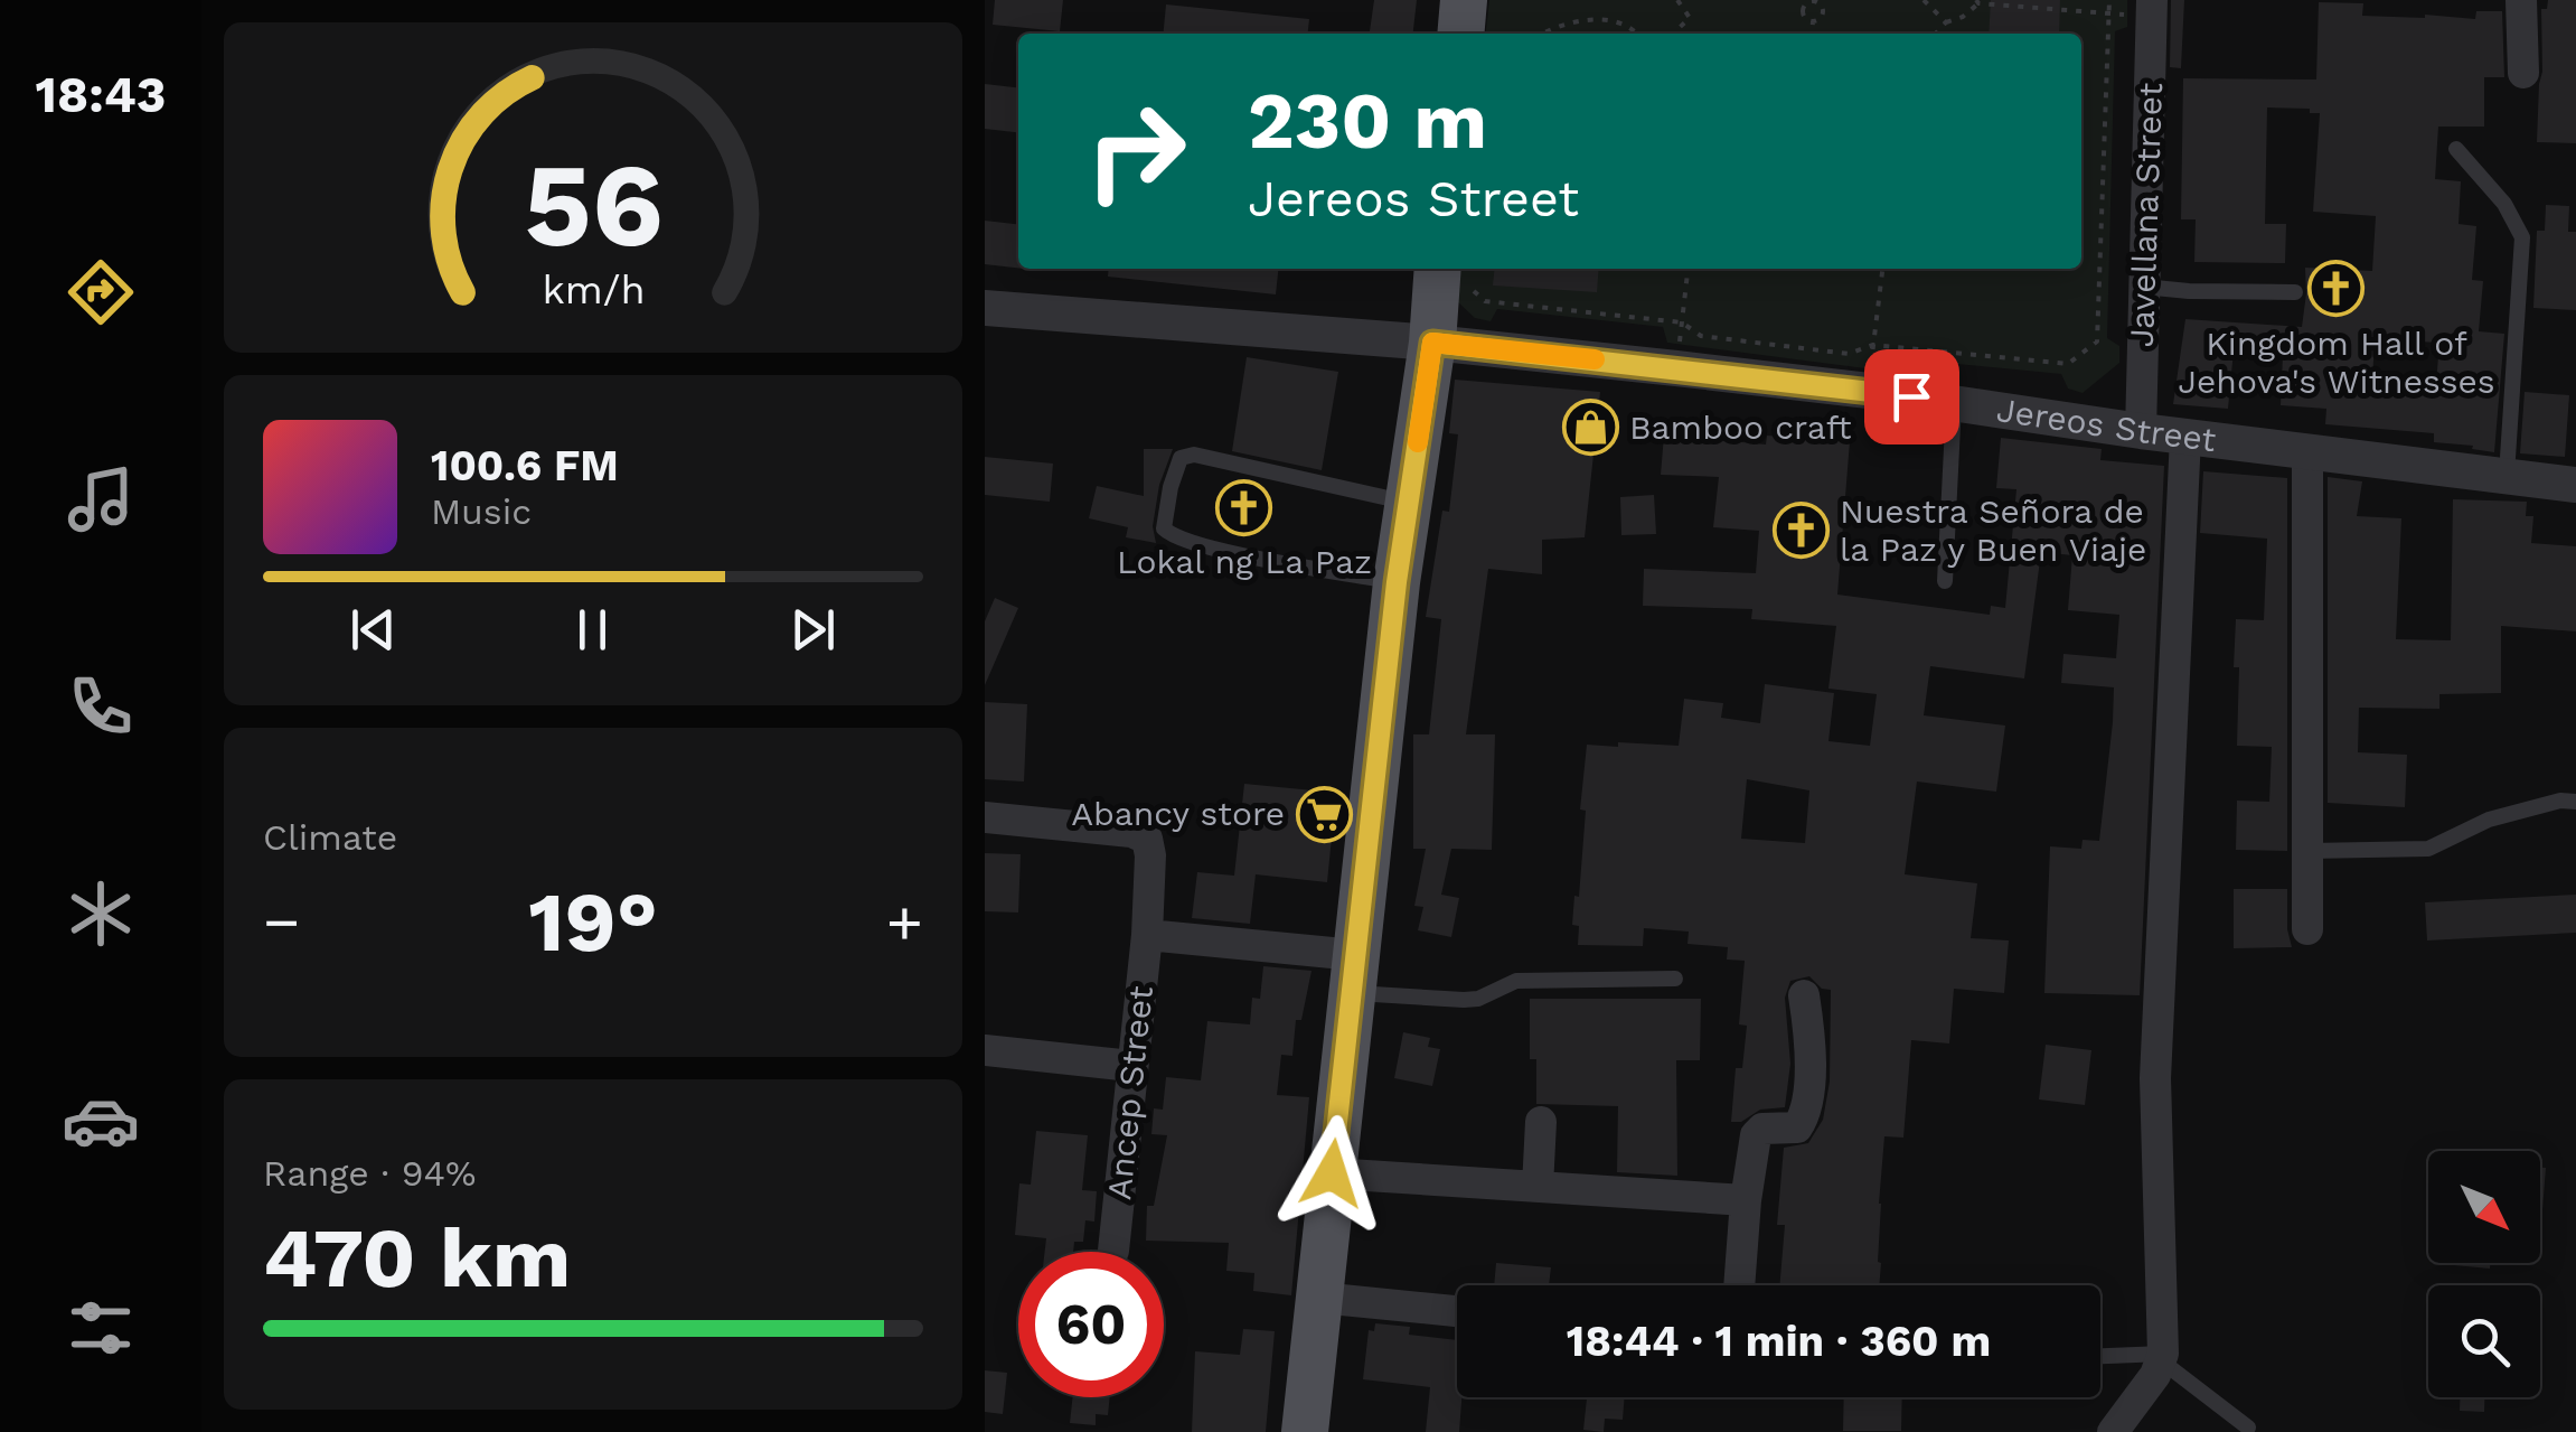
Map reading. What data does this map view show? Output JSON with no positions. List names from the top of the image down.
{
  "streets": {
    "street": ["Javellana Street", "Jereos Street", "Ancep Street"]
  },
  "crossings": [
    ["Javellana Street", "Jereos Street"]
  ],
  "places": {
    "church": ["Kingdom Hall of Jehova's Witnesses", "Lokal ng La Paz", "Nuestra Señora de la Paz y Buen Viaje"],
    "shop": ["Bamboo craft"],
    "supermarket": ["Abancy store"]
  },
  "north": "bottom right",
  "page": {
    "tabs": "18:43",
    "turn": ["230 m", "Jereos Street"],
    "song": ["100.6 FM", "Music"],
    "tile": [
      "Climate",
      ["Range · 94%", "470 km"]
    ],
    "heat": ["−", "19°", "+"],
    "limit": "60",
    "trip": "18:44 · 1 min · 360 m",
    "gauge": ["56", "km/h"]
  }
}
